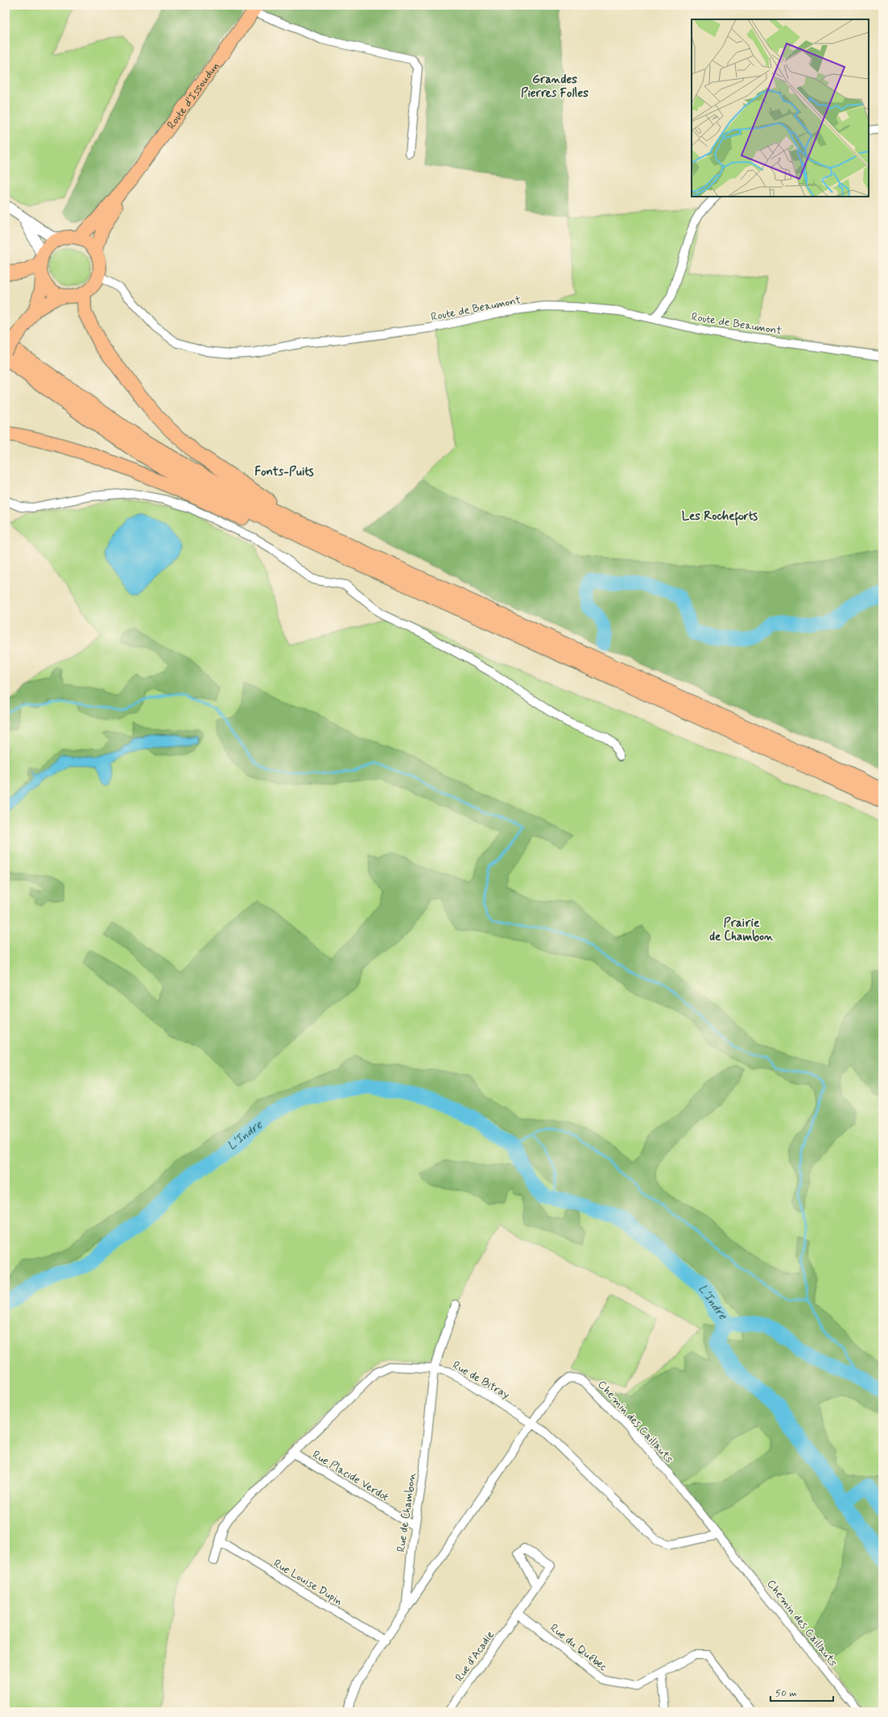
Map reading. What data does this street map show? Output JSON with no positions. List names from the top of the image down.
{
  "streets": {
    "main road": ["Route d'Issoudun"],
    "street": [
      "Route de Beaumont",
      "Rue de Bitray",
      "Chemin des Caillauts",
      "Rue Placide Verdot",
      "Rue de Chambon",
      "Rue Louise Dupin",
      "Rue du Québec",
      "Rue d'Acadie"
    ]
  },
  "crossings": [
    ["Route d'Issoudun", "Route de Beaumont"],
    ["Rue de Bitray", "Chemin des Caillauts"],
    ["Rue de Bitray", "Rue Placide Verdot"],
    ["Rue de Bitray", "Rue de Chambon"],
    ["Rue de Bitray", "Rue Louise Dupin"],
    ["Chemin des Caillauts", "Rue de Chambon"],
    ["Rue Placide Verdot", "Rue de Chambon"],
    ["Rue de Chambon", "Rue Louise Dupin"],
    ["Rue du Québec", "Rue d'Acadie"]
  ],
  "districts": [
    "Grandes Pierres Folles",
    "Fonts-Puits",
    "Les Rocheforts",
    "Prairie de Chambon"
  ],
  "water": ["L'Indre"],
  "scale_bar": "50 m"
}
